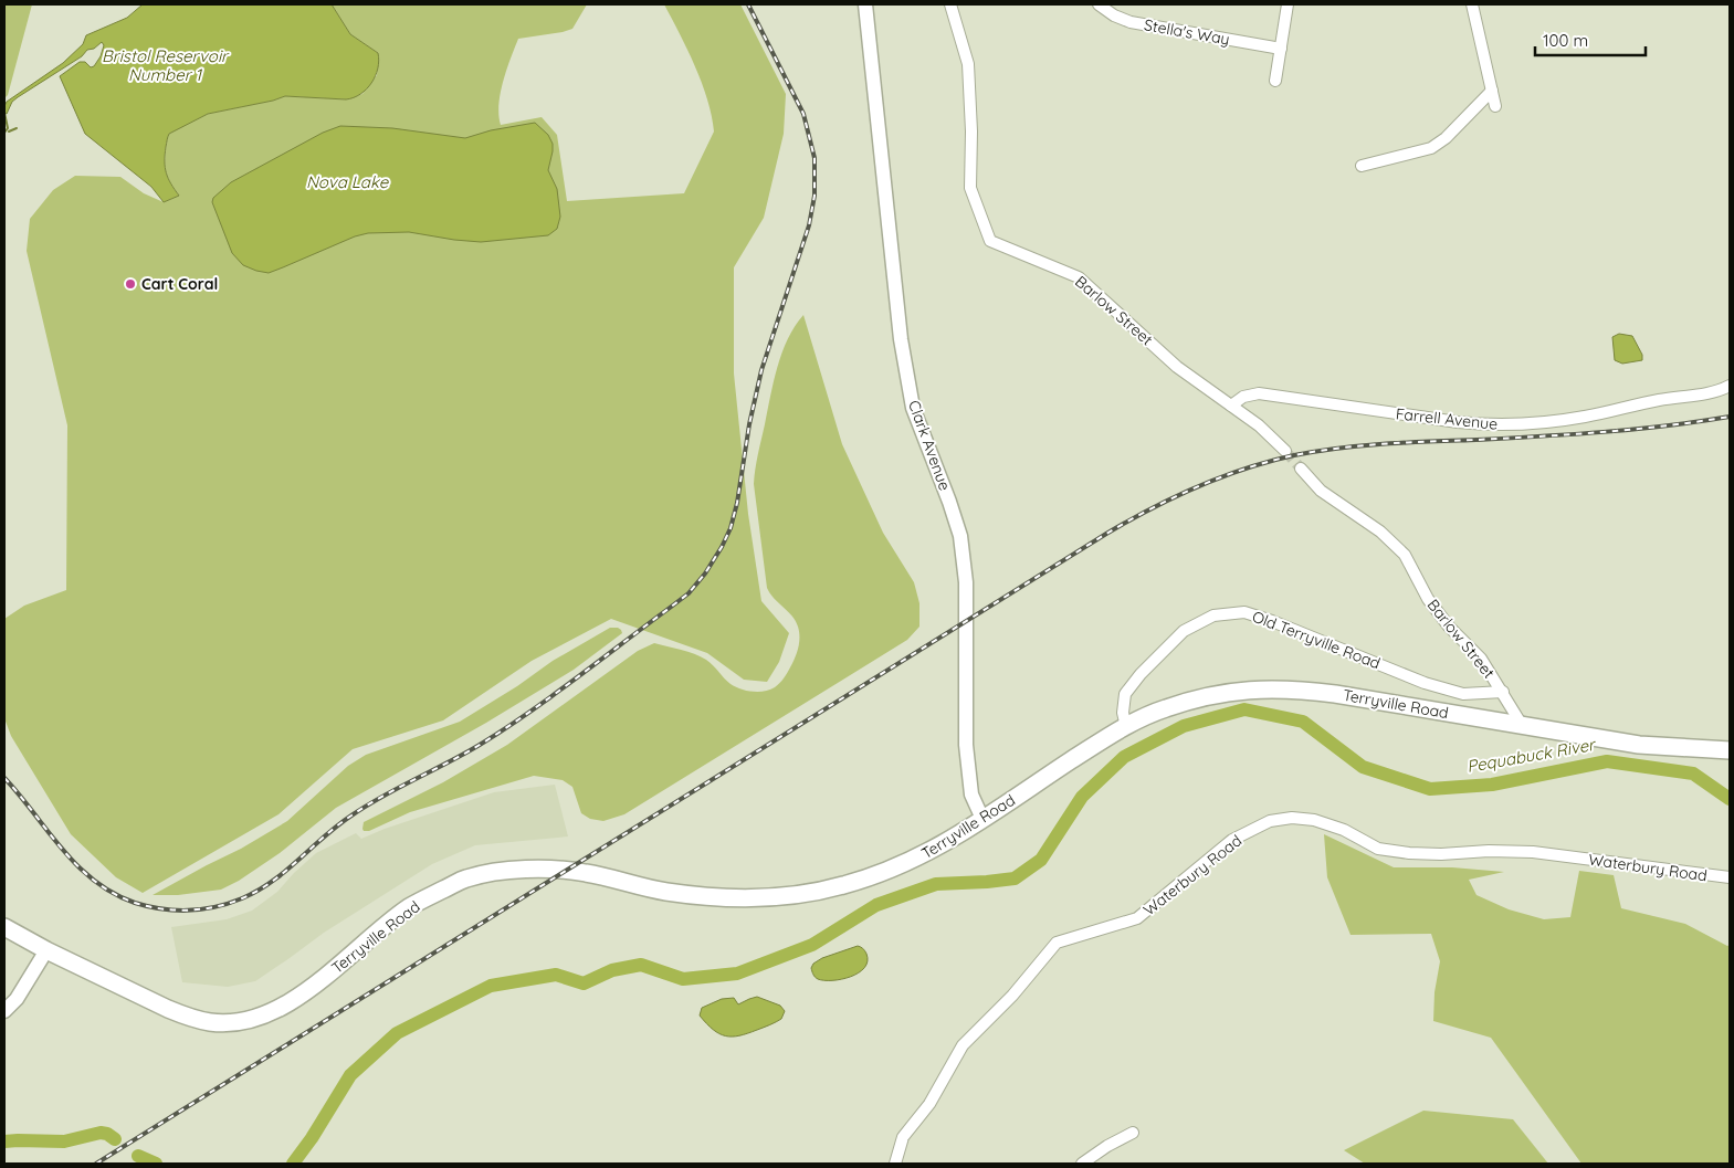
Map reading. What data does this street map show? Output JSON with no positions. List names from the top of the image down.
{
  "streets": {
    "highway": ["Terryville Road"],
    "main road": ["Clark Avenue"],
    "street": [
      "Stella's Way",
      "Barlow Street",
      "Farrell Avenue",
      "Old Terryville Road",
      "Waterbury Road"
    ]
  },
  "crossings": [
    ["Barlow Street", "Farrell Avenue"],
    ["Barlow Street", "Old Terryville Road"],
    ["Barlow Street", "Terryville Road"],
    ["Clark Avenue", "Terryville Road"],
    ["Old Terryville Road", "Terryville Road"]
  ],
  "water": ["Bristol Reservoir Number 1", "Nova Lake", "Pequabuck River"],
  "places": ["Cart Coral"],
  "scale_bar": "100 m"
}
